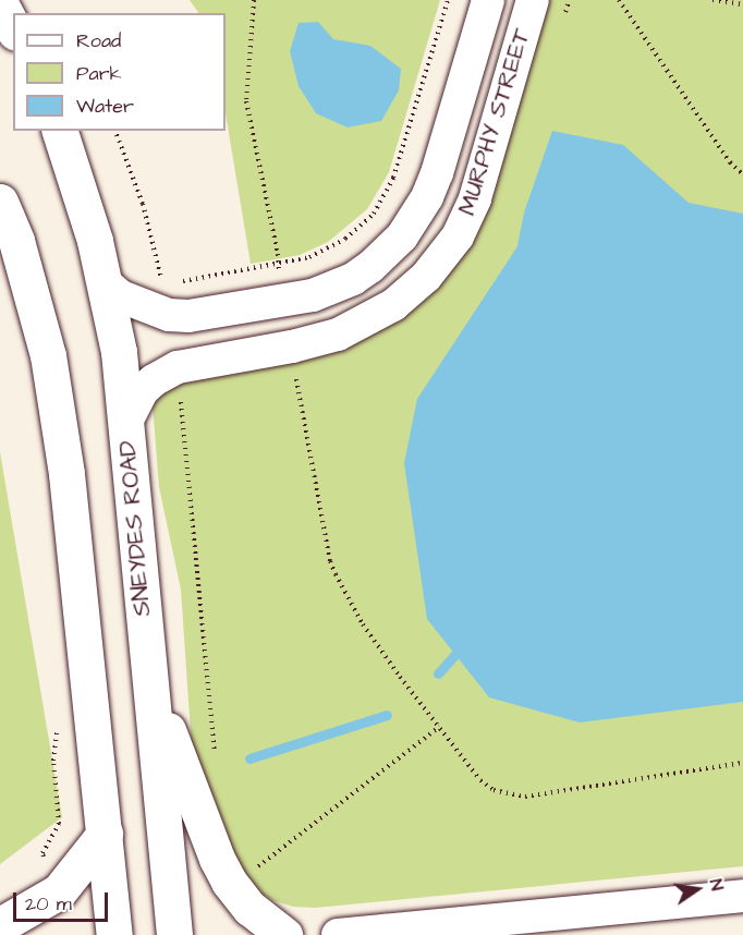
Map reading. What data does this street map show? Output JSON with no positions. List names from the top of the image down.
{
  "streets": {
    "main road": ["SNEYDES ROAD"],
    "street": ["MURPHY STREET"]
  },
  "crossings": [
    ["MURPHY STREET", "SNEYDES ROAD"]
  ],
  "legend": ["Road", "Park", "Water"],
  "scale_bar": "20 m",
  "north": "right"
}
